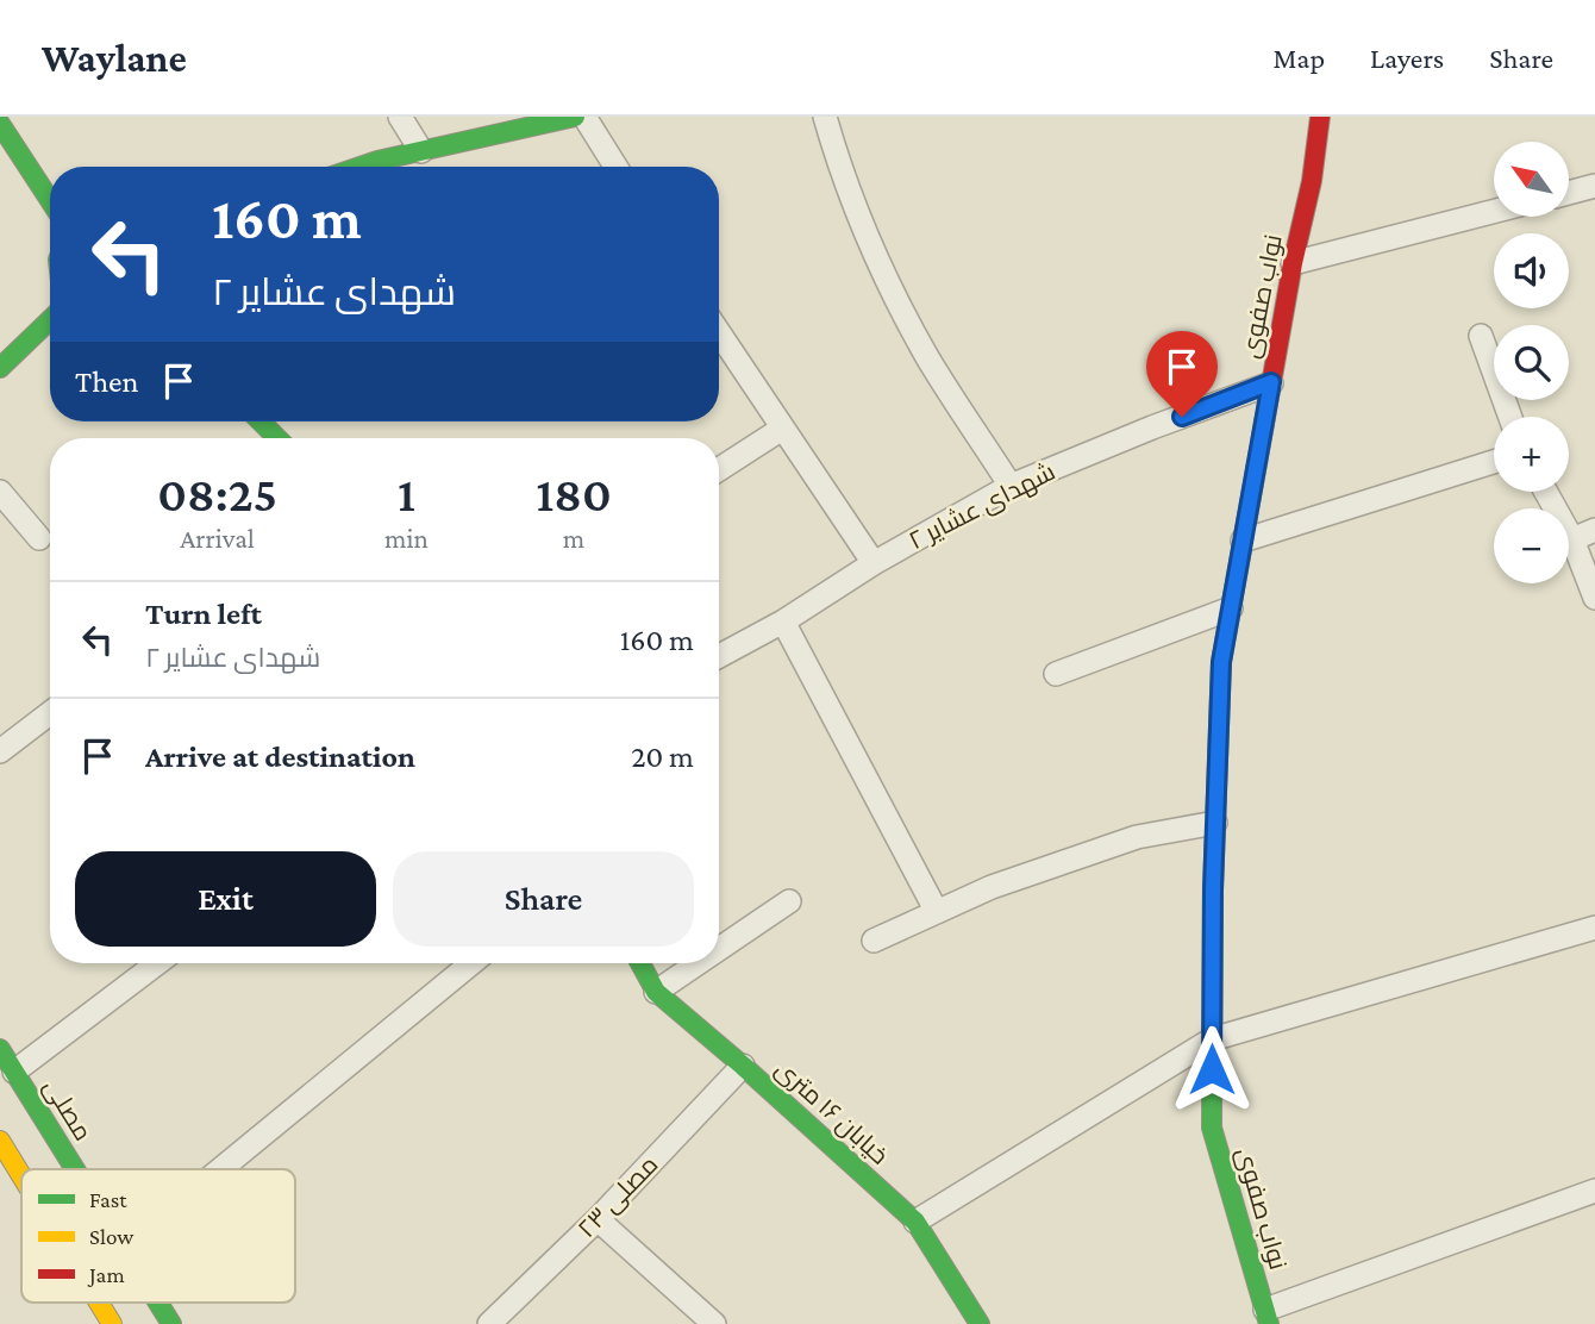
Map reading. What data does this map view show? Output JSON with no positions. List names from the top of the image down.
{
  "streets": {
    "street": [
      "نواب صفوی",
      "شهدای عشایر ۲",
      "مصلی",
      "خیابان ۱۶ متری",
      "مصلی ۲۳"
    ]
  },
  "crossings": [
    ["نواب صفوی", "شهدای عشایر ۲"],
    ["خیابان ۱۶ متری", "مصلی ۲۳"]
  ],
  "legend": ["Fast", "Slow", "Jam"],
  "north": "top left",
  "page": {
    "header": "Waylane",
    "nav": ["Map", "Layers", "Share"],
    "map_buttons": ["+", "−"],
    "turn": ["160 m", "شهدای عشایر ۲"],
    "then": "Then",
    "eta": [
      "08:25",
      "Arrival",
      "1",
      "min",
      "180",
      "m"
    ],
    "list": [
      {
        "name": "Turn left",
        "note": "شهدای عشایر ۲",
        "value": "160 m"
      },
      {
        "name": "Arrive at destination",
        "value": "20 m"
      }
    ],
    "buttons": ["Exit", "Share"]
  }
}
